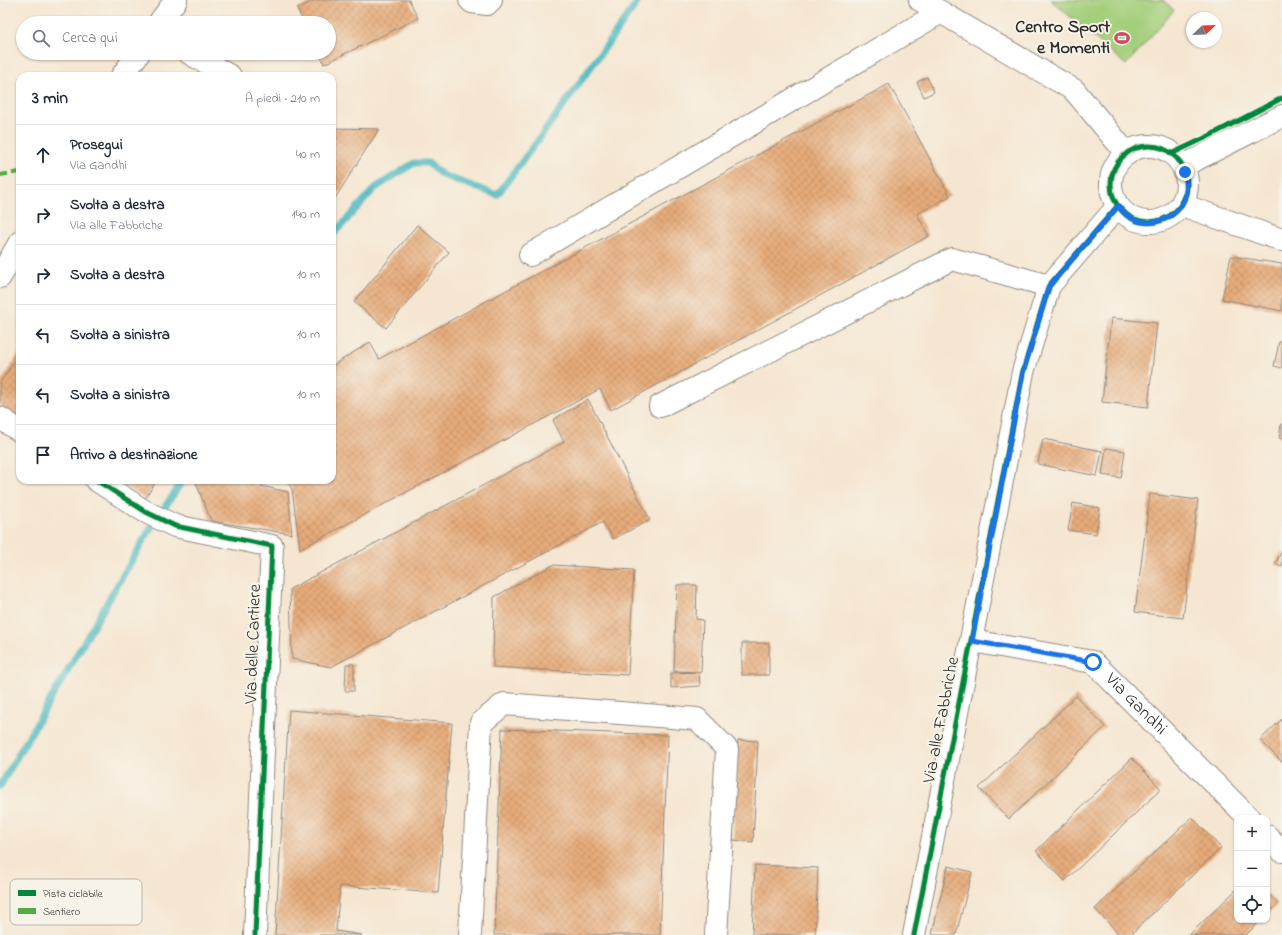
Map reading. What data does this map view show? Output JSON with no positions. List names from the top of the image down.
{
  "streets": {
    "street": ["Via delle Cartiere", "Via Gandhi", "Via alle Fabbriche"]
  },
  "crossings": [
    ["Via Gandhi", "Via alle Fabbriche"]
  ],
  "places": {
    "sports": ["Centro Sport e Momenti"]
  },
  "legend": ["Pista ciclabile", "Sentiero"],
  "north": "top right",
  "page": {
    "search": "Cerca qui",
    "heading": ["3 min", "A piedi · 210 m"],
    "list": [
      ["Prosegui", "Via Gandhi", "40 m"],
      ["Svolta a destra", "Via alle Fabbriche", "140 m"],
      ["Svolta a destra", "10 m"],
      ["Svolta a sinistra", "10 m"],
      ["Svolta a sinistra", "10 m"],
      "Arrivo a destinazione"
    ],
    "map_buttons": ["+", "−"]
  }
}
